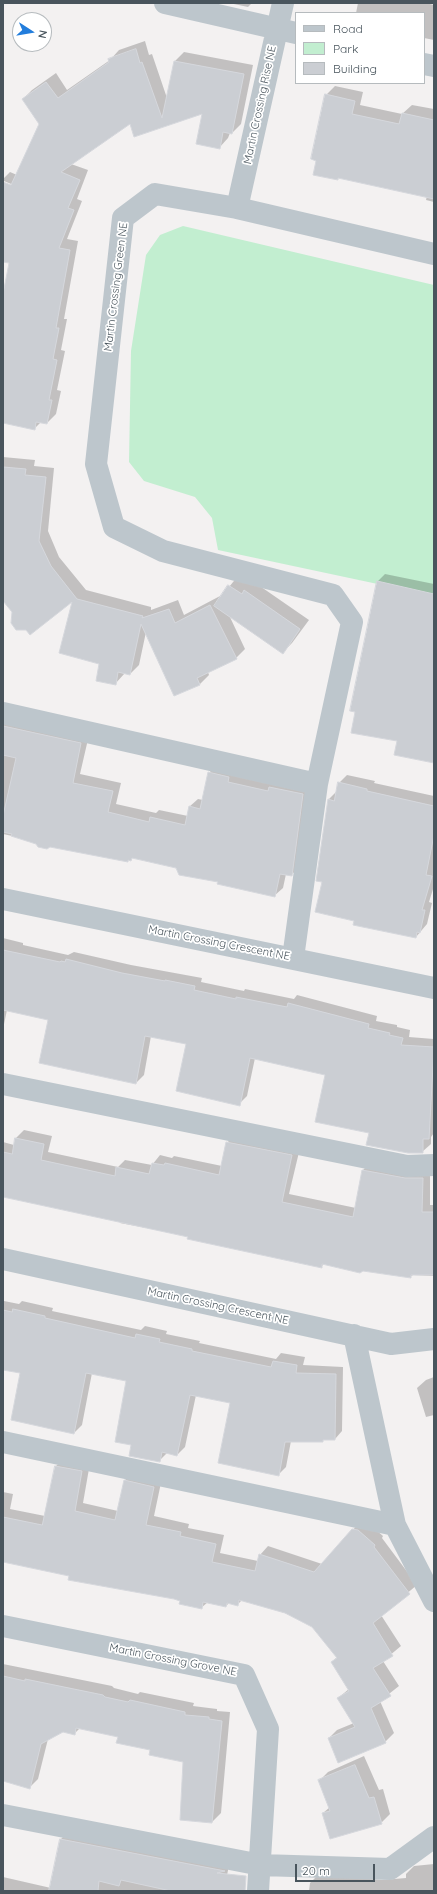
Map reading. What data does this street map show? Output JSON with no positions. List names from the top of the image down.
{
  "streets": {
    "street": [
      "Martin Crossing Rise NE",
      "Martin Crossing Green NE",
      "Martin Crossing Crescent NE",
      "Martin Crossing Grove NE"
    ]
  },
  "crossings": [
    ["Martin Crossing Rise NE", "Martin Crossing Green NE"],
    ["Martin Crossing Green NE", "Martin Crossing Crescent NE"]
  ],
  "legend": ["Road", "Park", "Building"],
  "scale_bar": "20 m",
  "north": "right"
}
